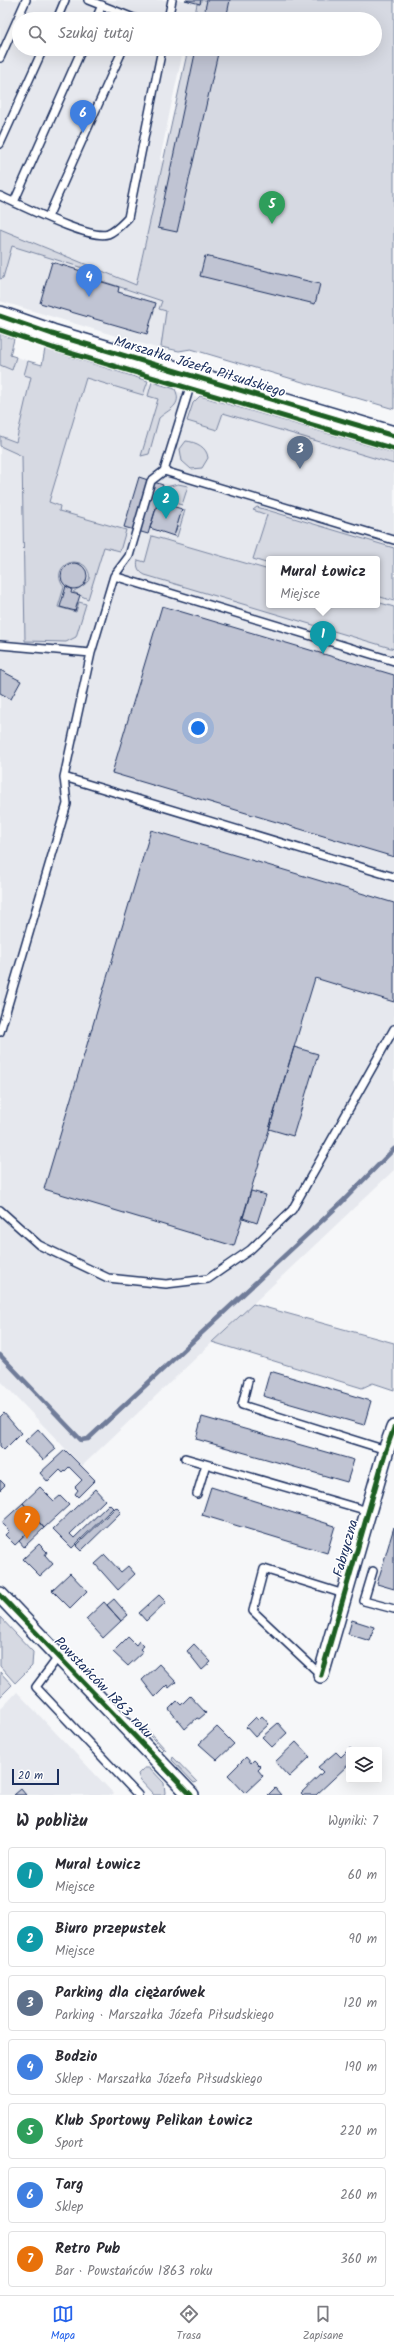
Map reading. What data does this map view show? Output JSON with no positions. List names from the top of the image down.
{
  "streets": {
    "street": ["Marszałka Józefa Piłsudskiego", "Fabryczna", "Powstańców 1863 roku"]
  },
  "scale_bar": "20 m",
  "page": {
    "search": "Szukaj tutaj",
    "pins": [
      "6",
      "5",
      "4",
      "3",
      "2",
      "1",
      "7"
    ],
    "popup": ["Mural Łowicz", "Miejsce"],
    "scale": "20 m",
    "heading": ["W pobliżu", "Wyniki: 7"],
    "list": [
      {
        "mark": "1",
        "name": "Mural Łowicz",
        "note": "Miejsce",
        "value": "60 m"
      },
      {
        "mark": "2",
        "name": "Biuro przepustek",
        "note": "Miejsce",
        "value": "90 m"
      },
      {
        "mark": "3",
        "name": "Parking dla ciężarówek",
        "note": "Parking · Marszałka Józefa Piłsudskiego",
        "value": "120 m"
      },
      {
        "mark": "4",
        "name": "Bodzio",
        "note": "Sklep · Marszałka Józefa Piłsudskiego",
        "value": "190 m"
      },
      {
        "mark": "5",
        "name": "Klub Sportowy Pelikan Łowicz",
        "note": "Sport",
        "value": "220 m"
      },
      {
        "mark": "6",
        "name": "Targ",
        "note": "Sklep",
        "value": "260 m"
      },
      {
        "mark": "7",
        "name": "Retro Pub",
        "note": "Bar · Powstańców 1863 roku",
        "value": "360 m"
      }
    ],
    "nav": ["Mapa", "Trasa", "Zapisane"]
  }
}
